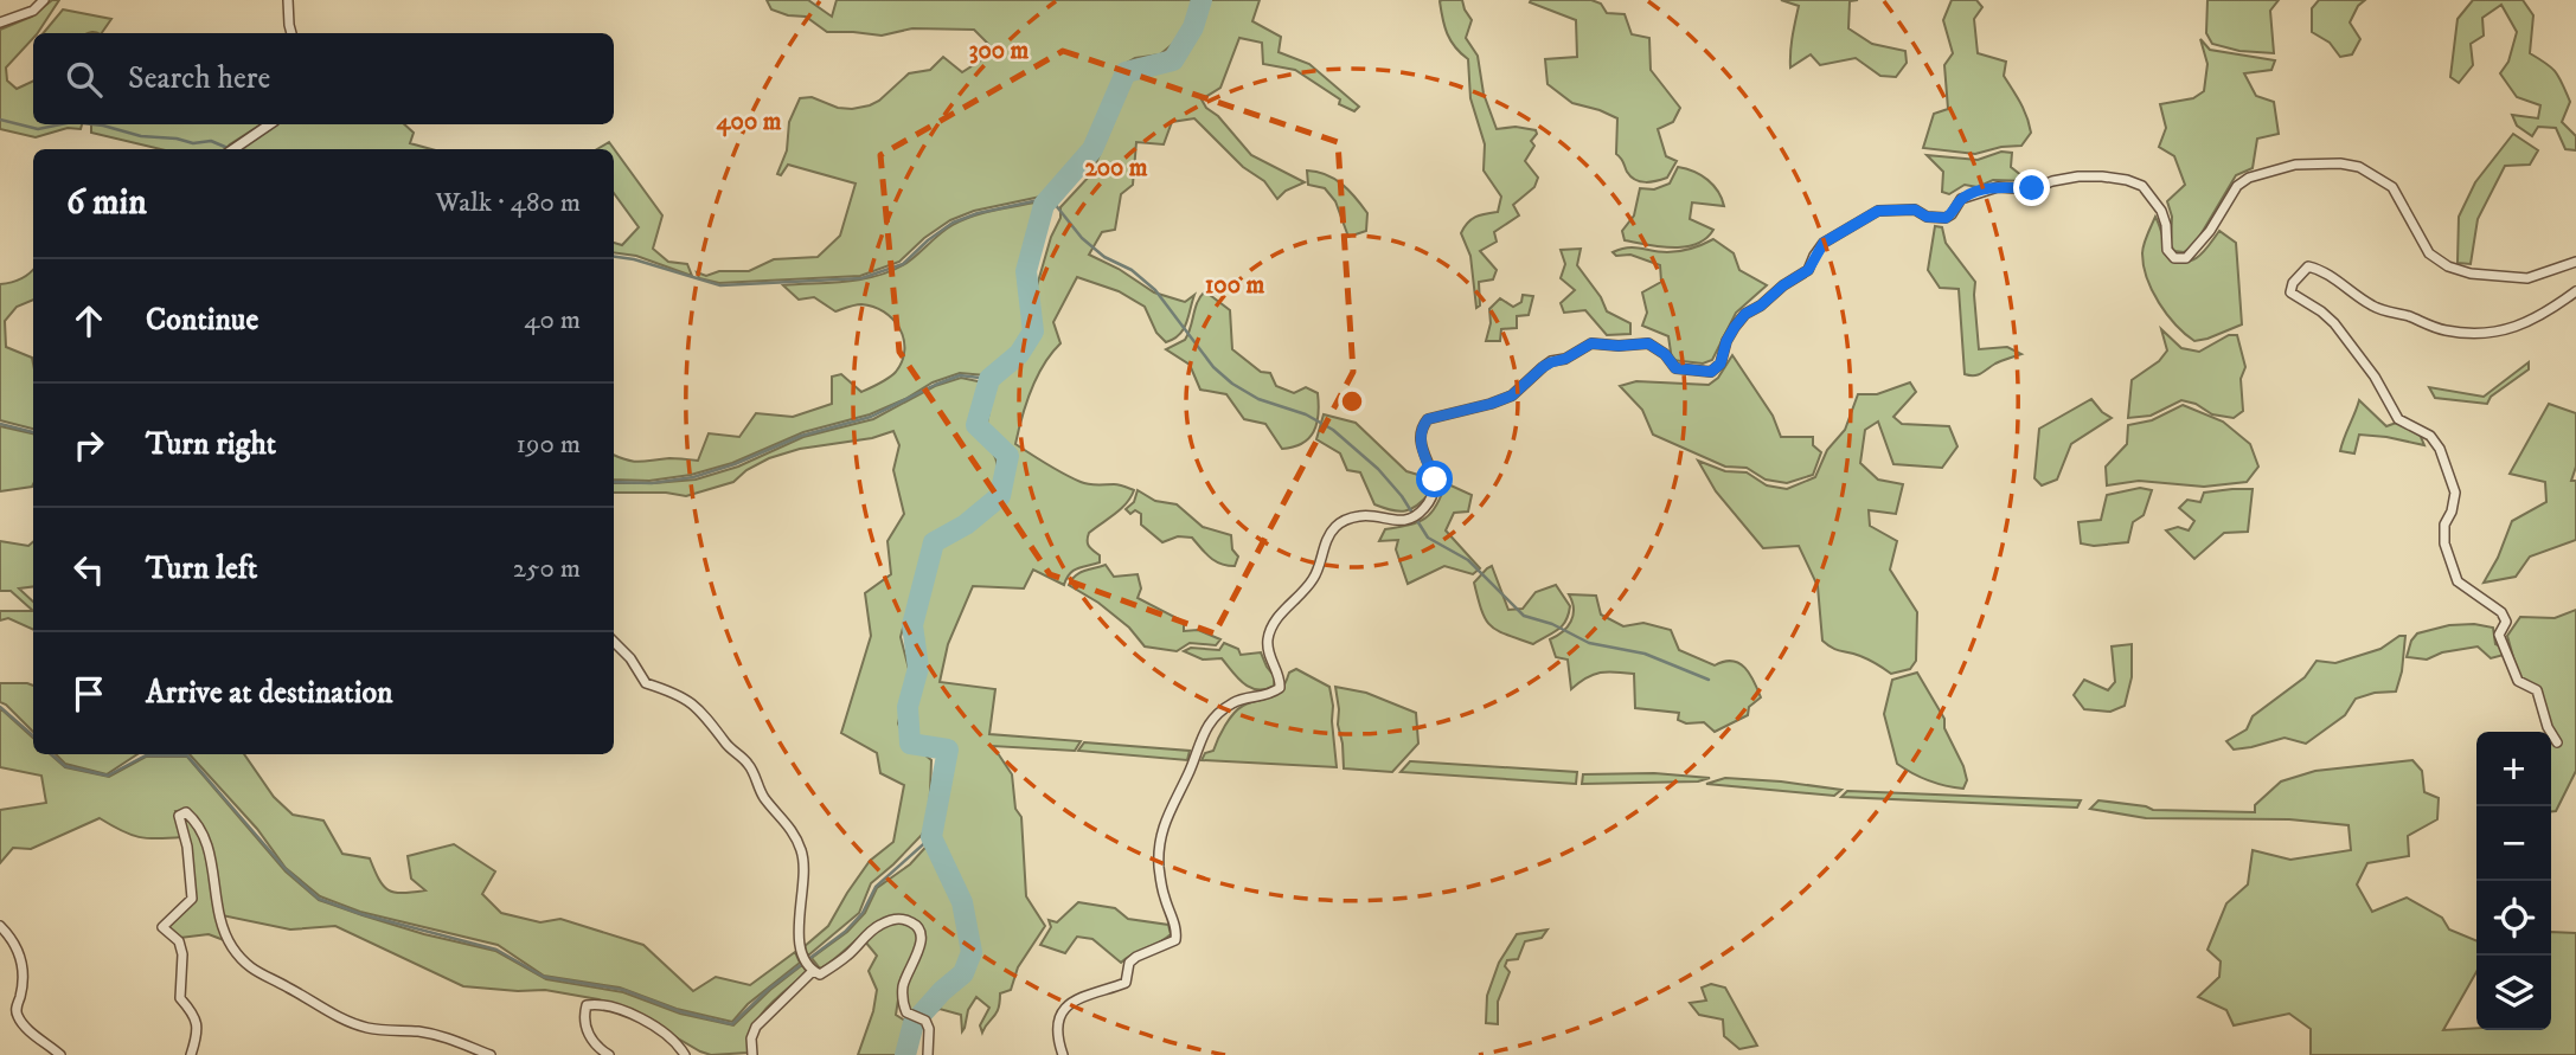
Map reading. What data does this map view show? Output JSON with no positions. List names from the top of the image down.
{
  "page": {
    "search": "Search here",
    "heading": ["6 min", "Walk · 480 m"],
    "list": [
      ["Continue", "40 m"],
      ["Turn right", "190 m"],
      ["Turn left", "250 m"],
      "Arrive at destination"
    ],
    "map_buttons": ["+", "−"]
  },
  "rings": [
    "300 m",
    "400 m",
    "200 m",
    "100 m"
  ]
}
